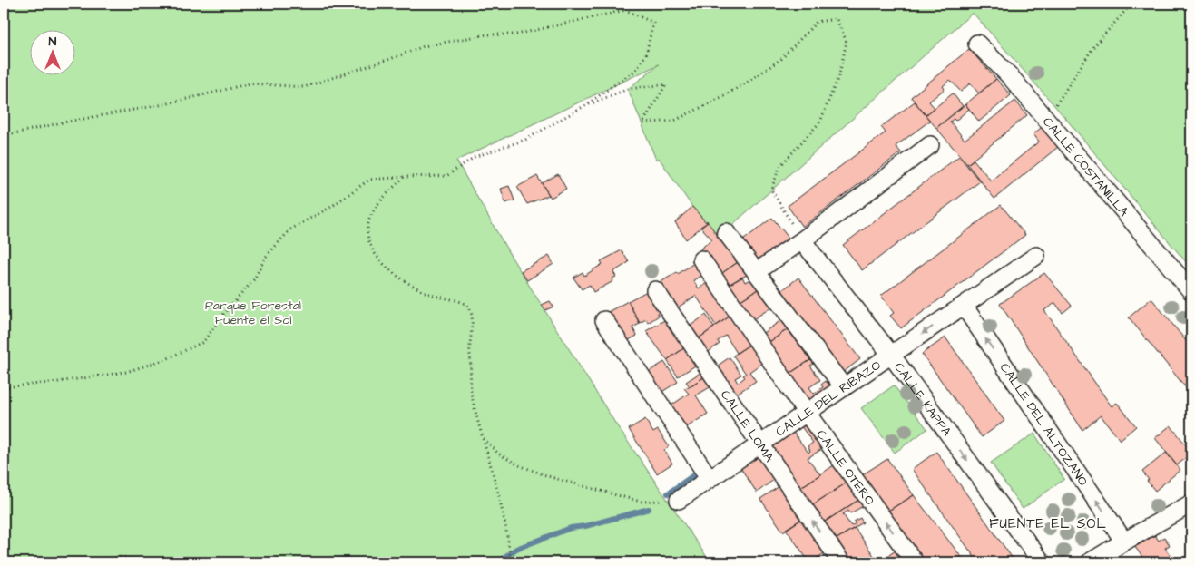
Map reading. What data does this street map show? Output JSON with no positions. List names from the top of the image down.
{
  "streets": {
    "street": [
      "CALLE COSTANILLA",
      "CALLE DEL RIBAZO",
      "CALLE KAPPA",
      "CALLE DEL ALTOZANO",
      "CALLE LOMA",
      "CALLE OTERO"
    ]
  },
  "crossings": [
    ["CALLE DEL RIBAZO", "CALLE KAPPA"],
    ["CALLE DEL RIBAZO", "CALLE DEL ALTOZANO"],
    ["CALLE DEL RIBAZO", "CALLE LOMA"],
    ["CALLE DEL RIBAZO", "CALLE OTERO"]
  ],
  "one_way": [
    "CALLE KAPPA",
    "CALLE DEL ALTOZANO",
    "CALLE LOMA",
    "CALLE OTERO"
  ],
  "districts": ["FUENTE EL SOL"],
  "parks": ["Parque Forestal Fuente el Sol"],
  "north": "top"
}
